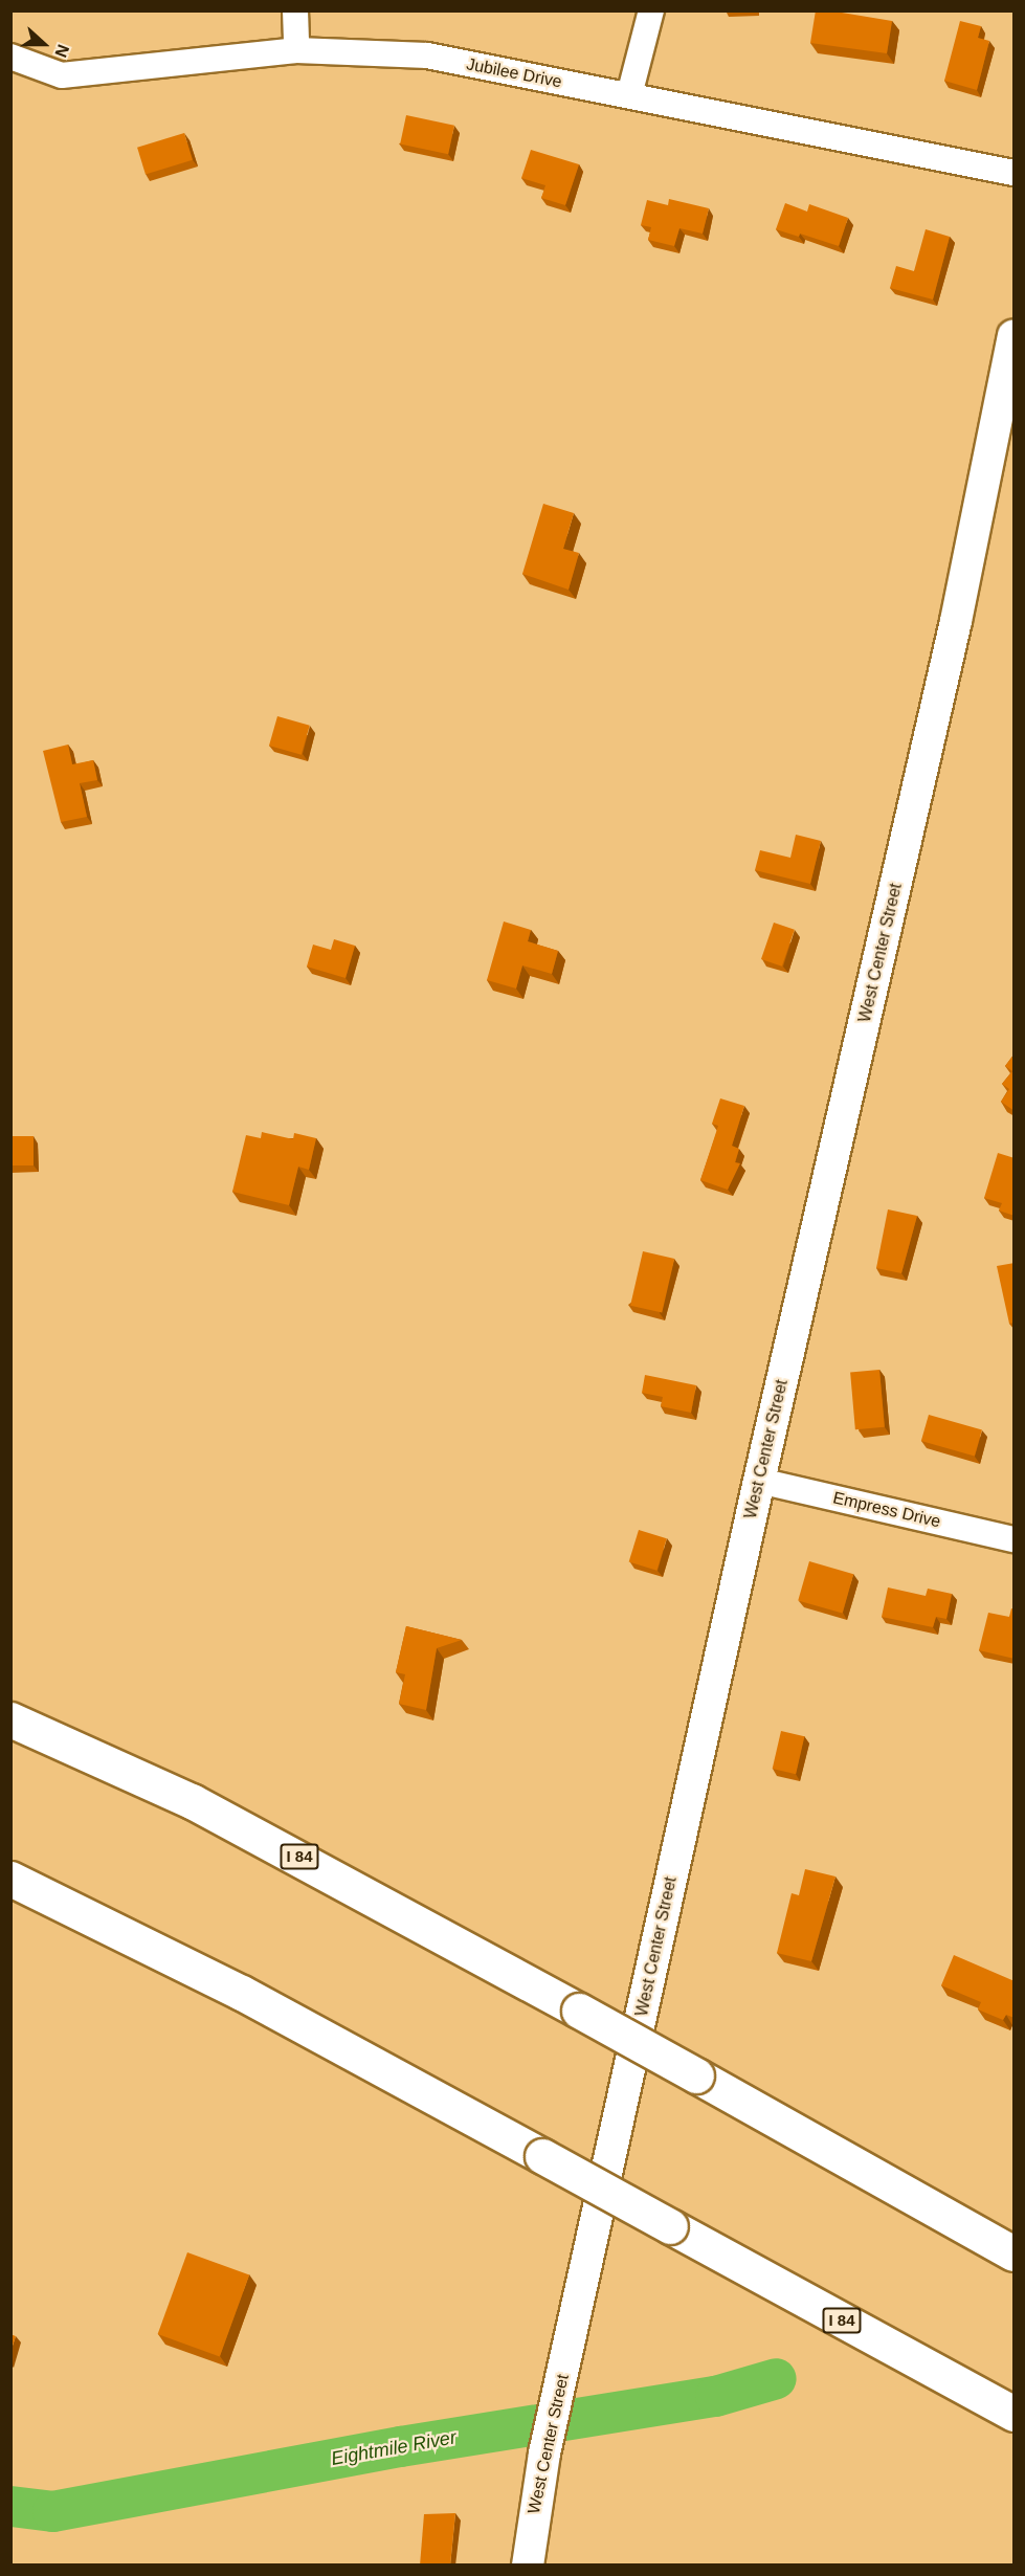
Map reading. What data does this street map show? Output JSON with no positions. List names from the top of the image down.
{
  "streets": {
    "highway": ["I 84"],
    "street": ["Jubilee Drive", "West Center Street", "Empress Drive"]
  },
  "crossings": [
    ["West Center Street", "Empress Drive"]
  ],
  "water": ["Eightmile River"],
  "north": "right"
}
